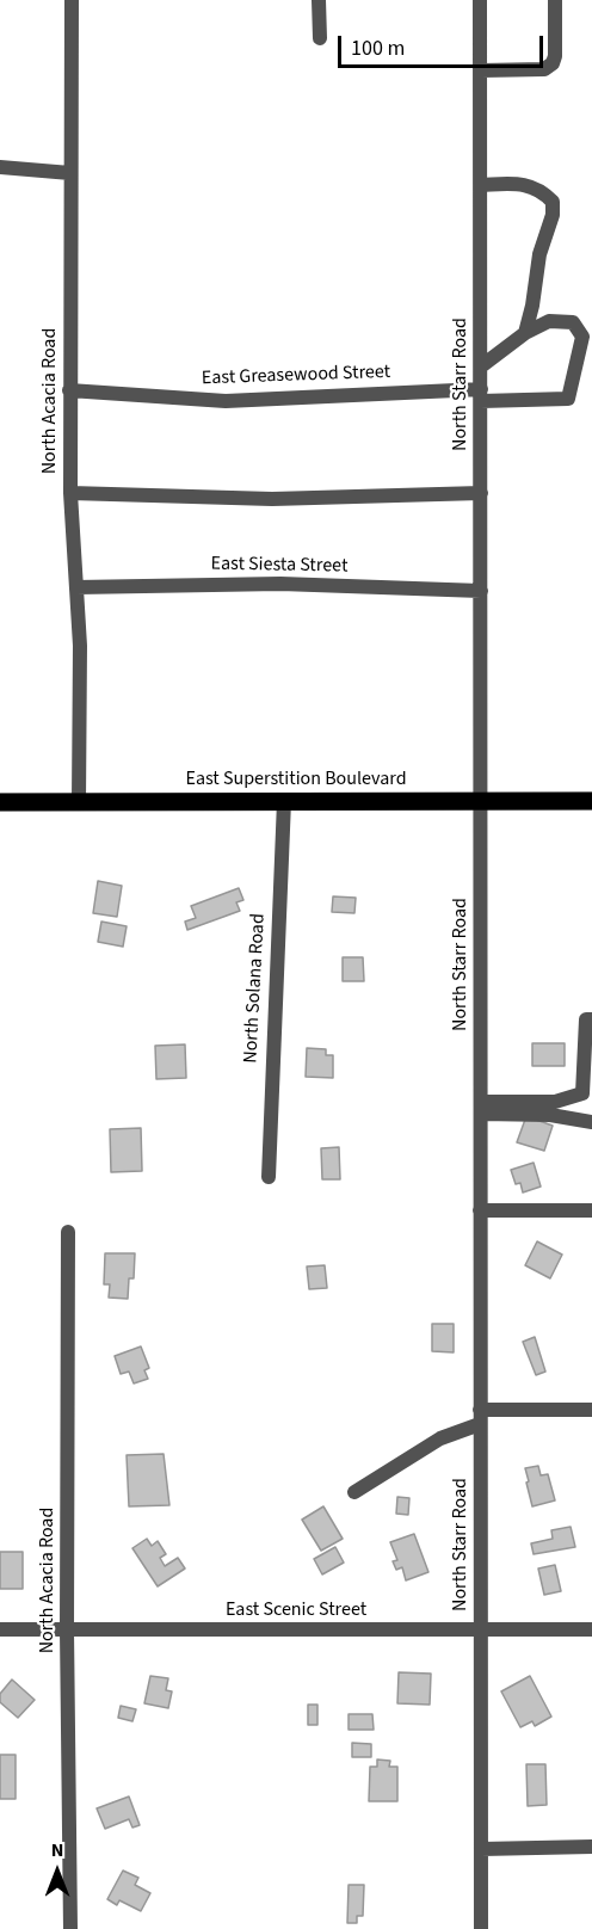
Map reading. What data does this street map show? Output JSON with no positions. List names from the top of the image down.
{
  "streets": {
    "main road": ["East Superstition Boulevard"],
    "street": [
      "East Greasewood Street",
      "North Starr Road",
      "North Acacia Road",
      "East Siesta Street",
      "North Solana Road",
      "East Scenic Street"
    ]
  },
  "crossings": [
    ["East Greasewood Street", "North Starr Road"],
    ["East Greasewood Street", "North Acacia Road"],
    ["North Starr Road", "East Siesta Street"],
    ["North Starr Road", "East Superstition Boulevard"],
    ["North Starr Road", "East Scenic Street"],
    ["North Acacia Road", "East Siesta Street"],
    ["North Acacia Road", "East Superstition Boulevard"],
    ["North Acacia Road", "East Scenic Street"],
    ["East Superstition Boulevard", "North Solana Road"]
  ],
  "scale_bar": "100 m",
  "north": "top"
}
